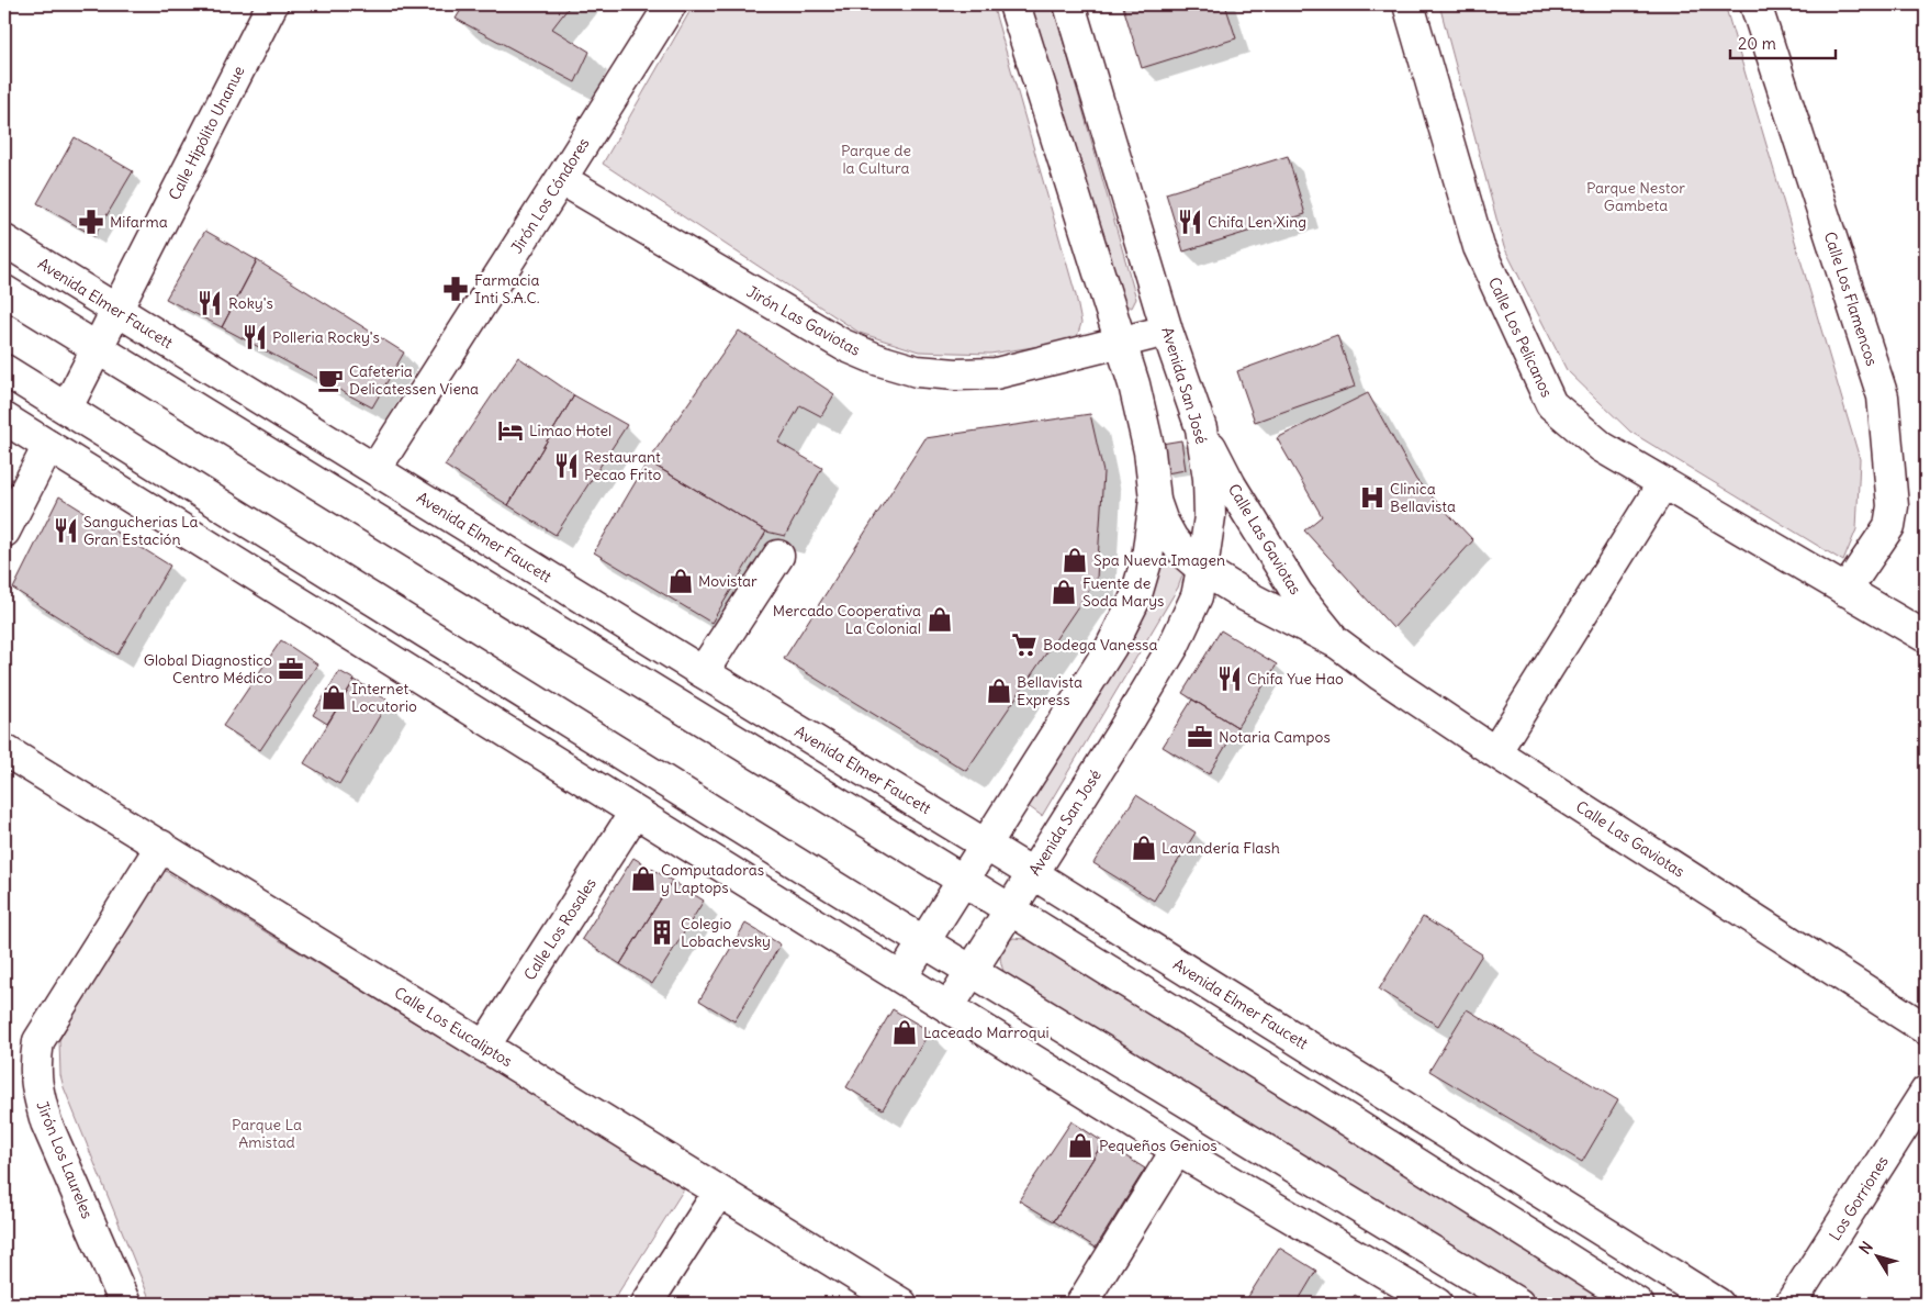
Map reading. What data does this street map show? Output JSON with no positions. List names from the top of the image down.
{
  "streets": {
    "street": [
      "Calle Hipólito Unanue",
      "Jirón Los Cóndores",
      "Calle Los Flamencos",
      "Avenida Elmer Faucett",
      "Jirón Las Gaviotas",
      "Calle Los Pelicanos",
      "Avenida San José",
      "Calle Las Gaviotas",
      "Calle Los Rosales",
      "Calle Los Eucaliptos",
      "Jirón Los Laureles",
      "Los Gorriones"
    ]
  },
  "crossings": [
    ["Calle Hipólito Unanue", "Avenida Elmer Faucett"],
    ["Jirón Los Cóndores", "Avenida Elmer Faucett"],
    ["Jirón Los Cóndores", "Jirón Las Gaviotas"],
    ["Calle Los Flamencos", "Calle Los Pelicanos"],
    ["Avenida Elmer Faucett", "Avenida San José"],
    ["Jirón Las Gaviotas", "Avenida San José"],
    ["Avenida San José", "Calle Las Gaviotas"],
    ["Calle Los Rosales", "Calle Los Eucaliptos"],
    ["Calle Los Eucaliptos", "Jirón Los Laureles"]
  ],
  "parks": ["Parque de la Cultura", "Parque Nestor Gambeta", "Parque La Amistad"],
  "places": {
    "pharmacy": ["Mifarma", "Farmacia Inti S.A.C."],
    "restaurant": [
      "Chifa Len Xing",
      "Roky's",
      "Polleria Rocky's",
      "Restaurant Pecao Frito",
      "Sangucherias La Gran Estación",
      "Chifa Yue Hao"
    ],
    "cafe": ["Cafeteria Delicatessen Viena"],
    "hotel": ["Limao Hotel"],
    "hospital": ["Clinica Bellavista"],
    "shop": [
      "Spa Nueva Imagen",
      "Movistar",
      "Fuente de Soda Marys",
      "Mercado Cooperativa La Colonial",
      "Bellavista Express",
      "Internet Locutorio",
      "Lavandería Flash",
      "Computadoras y Laptops",
      "Laceado Marroqui",
      "Pequeños Genios"
    ],
    "supermarket": ["Bodega Vanessa"],
    "office": ["Global Diagnostico Centro Médico", "Notaria Campos"],
    "building": ["Colegio Lobachevsky"]
  },
  "scale_bar": "20 m",
  "north": "top left"
}
